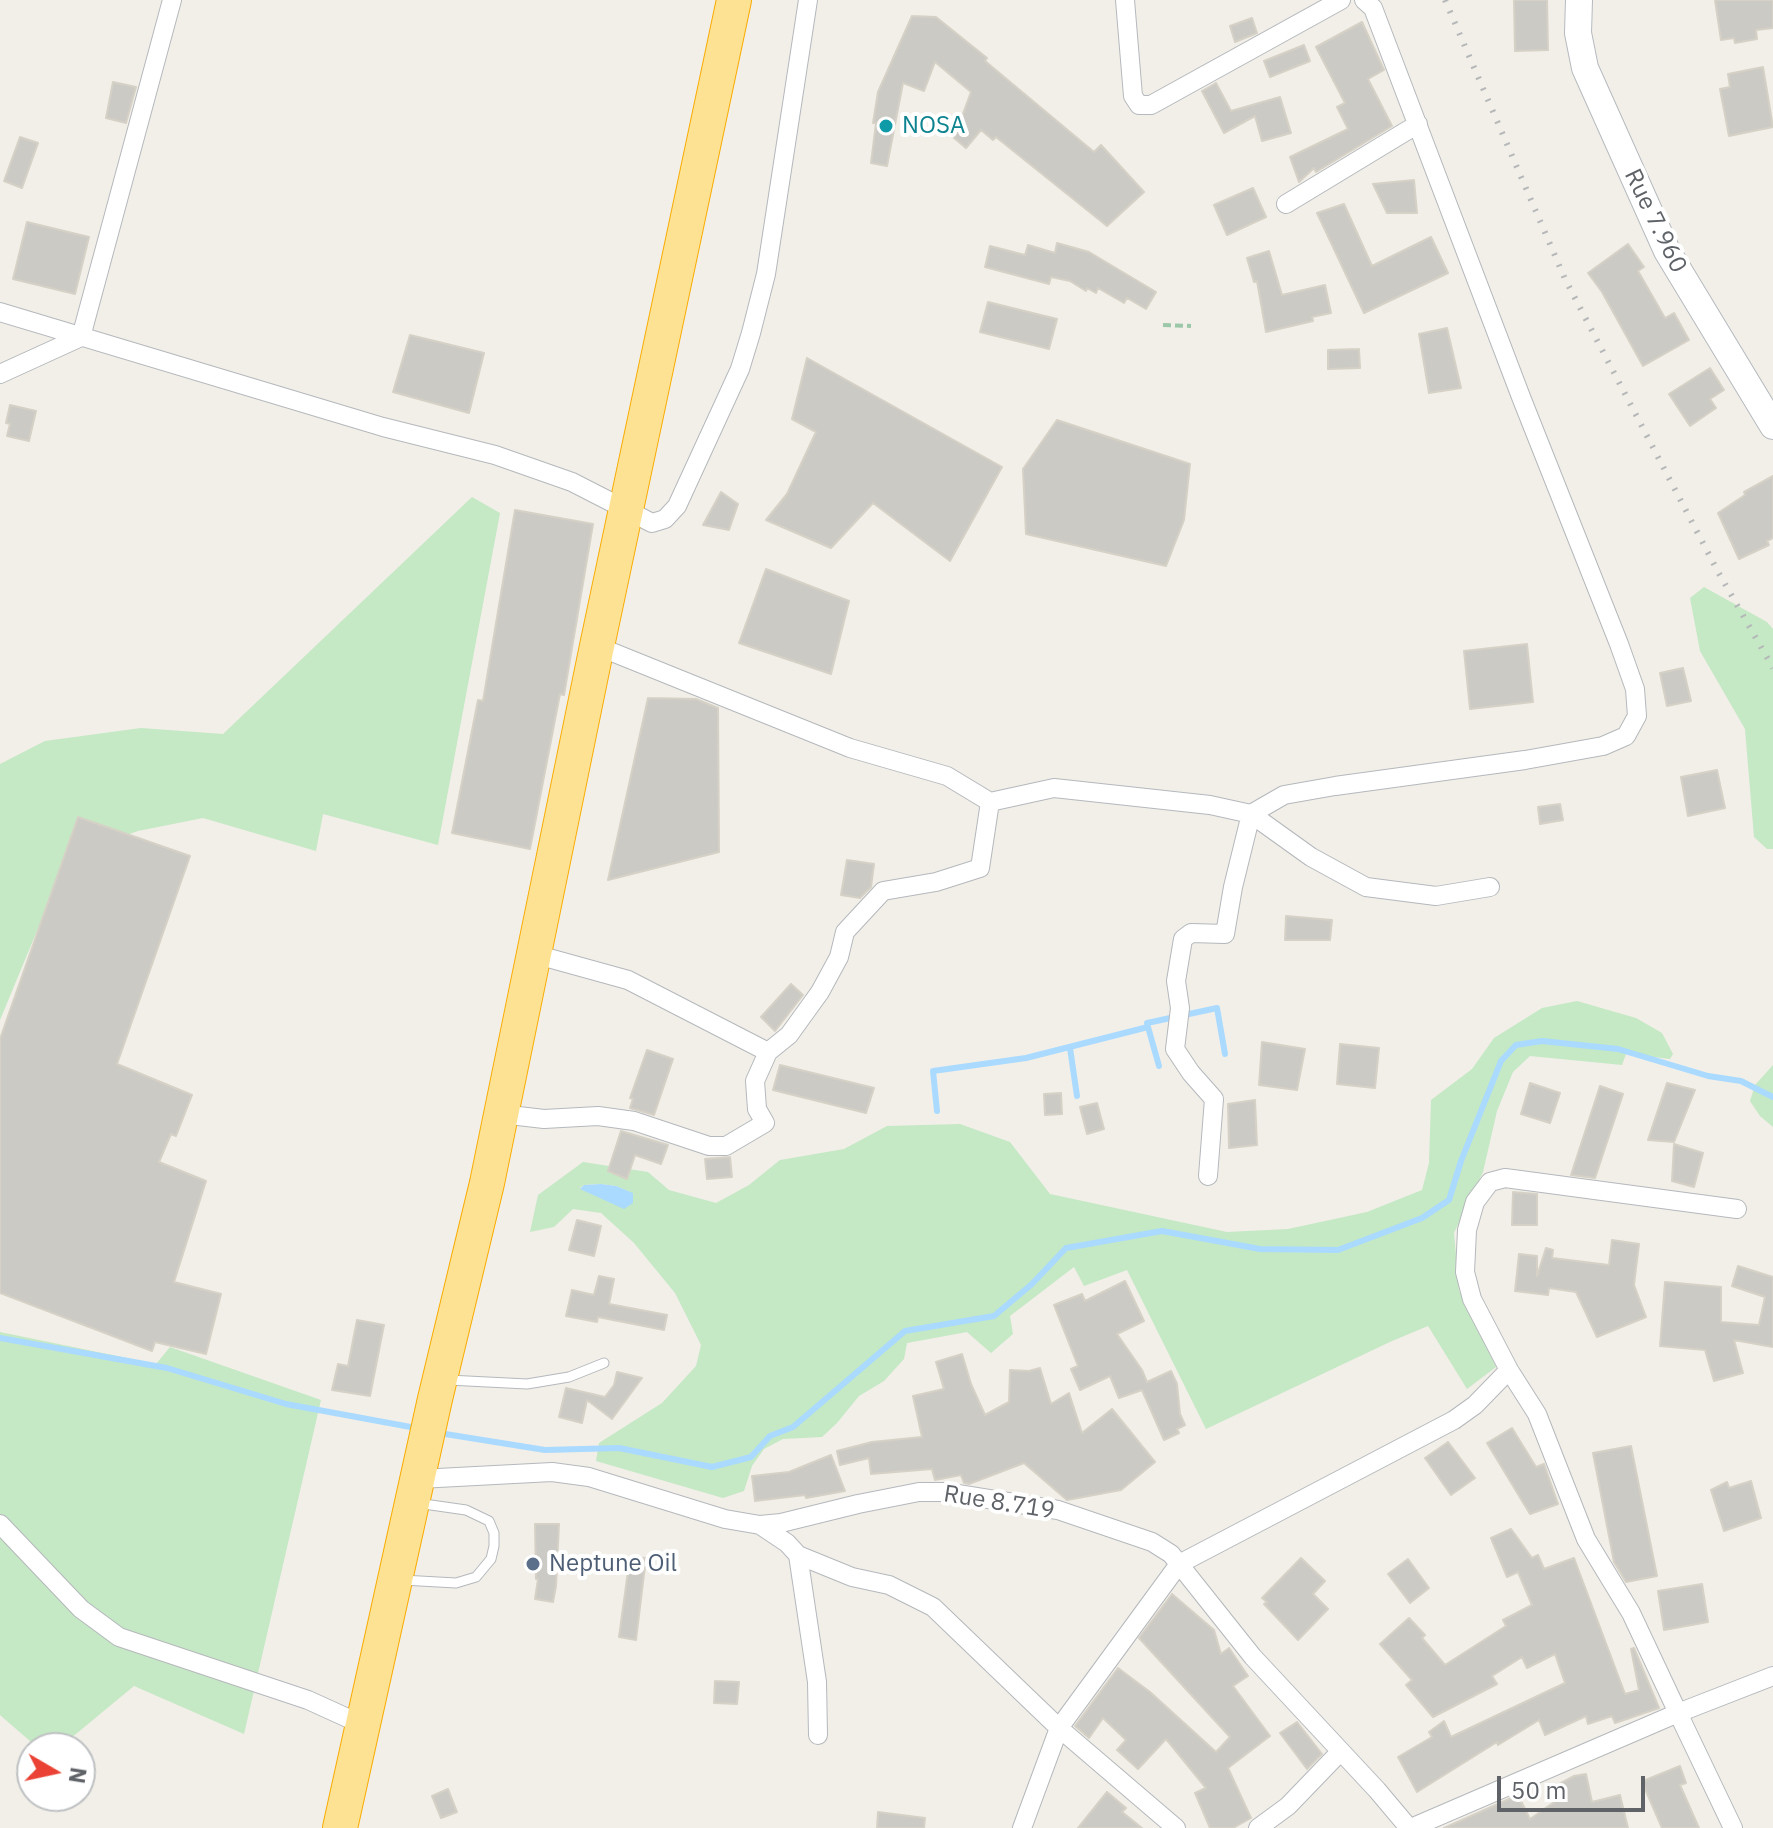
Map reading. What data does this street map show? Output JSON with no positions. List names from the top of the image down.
{
  "streets": {
    "street": ["Rue 7.960", "Rue 8.719"]
  },
  "places": ["NOSA", "Neptune Oil"],
  "scale_bar": "50 m",
  "north": "right"
}
